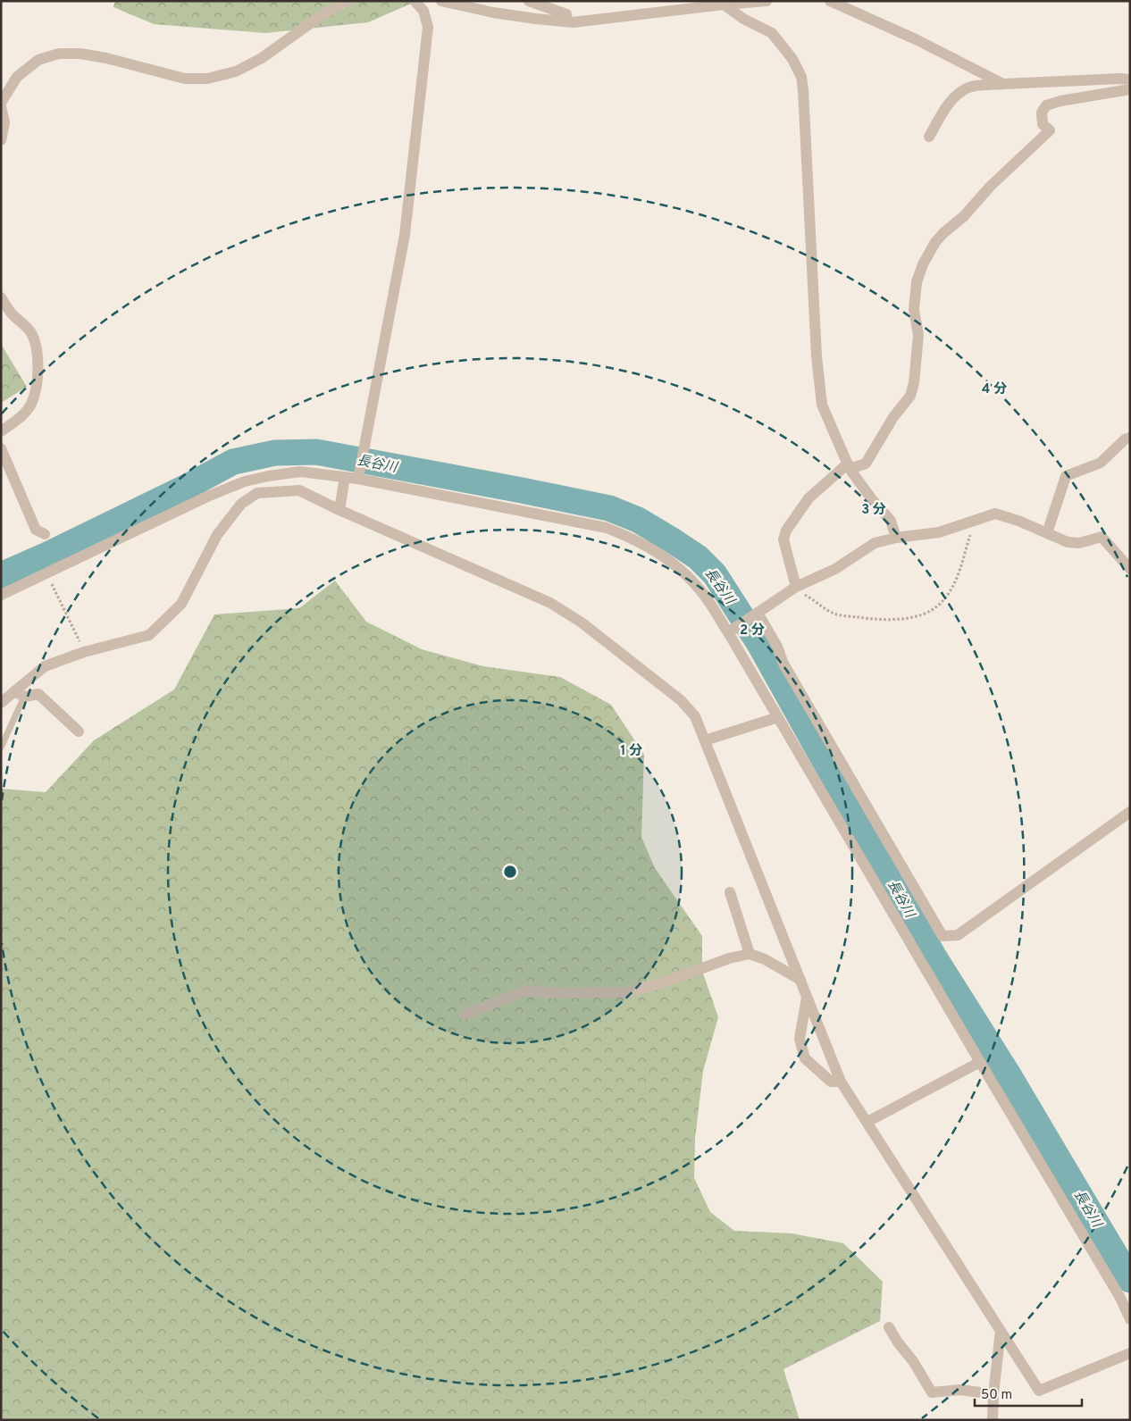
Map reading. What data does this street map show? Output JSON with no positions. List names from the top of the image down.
{
  "water": ["長谷川"],
  "scale_bar": "50 m",
  "rings": [
    "4 分",
    "3 分",
    "2 分",
    "1 分"
  ]
}
